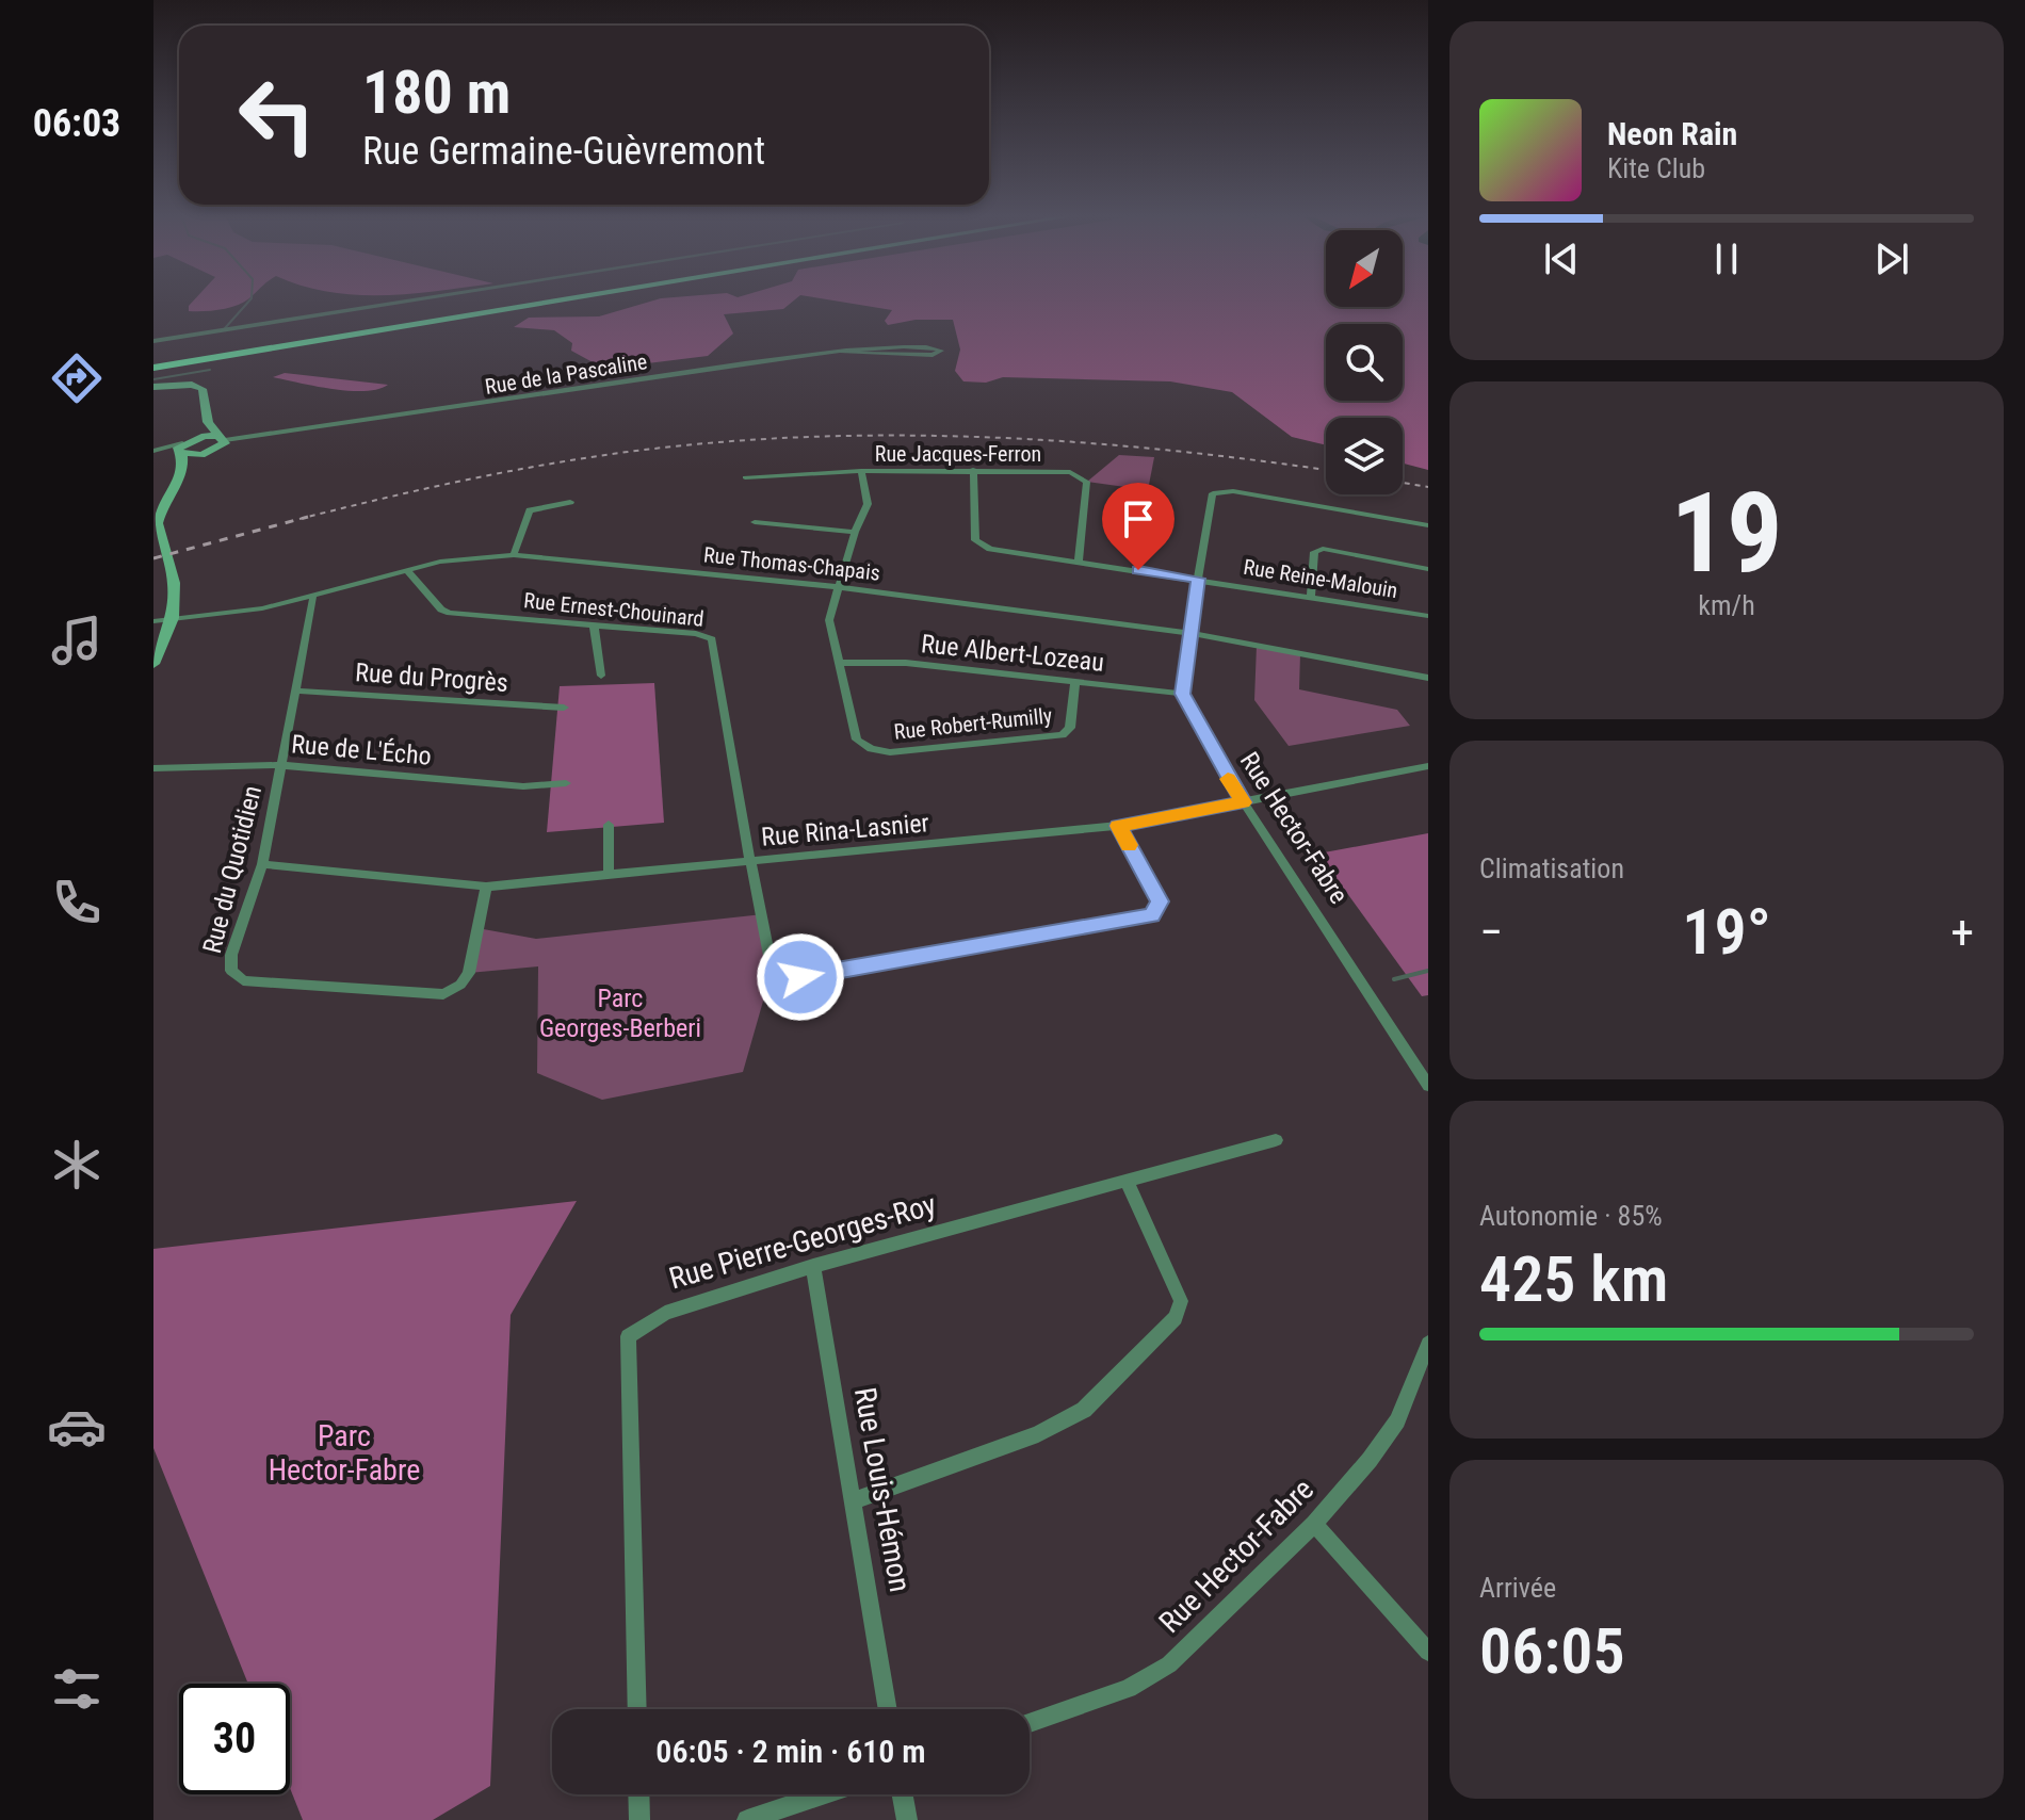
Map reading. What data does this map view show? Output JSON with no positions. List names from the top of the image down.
{
  "streets": {
    "street": [
      "Rue de la Pascaline",
      "Rue Jacques-Ferron",
      "Rue Thomas-Chapais",
      "Rue Reine-Malouin",
      "Rue Ernest-Chouinard",
      "Rue Albert-Lozeau",
      "Rue du Progrès",
      "Rue Robert-Rumilly",
      "Rue de L'Écho",
      "Rue Hector-Fabre",
      "Rue Rina-Lasnier",
      "Rue du Quotidien",
      "Rue Pierre-Georges-Roy",
      "Rue Louis-Hémon"
    ]
  },
  "crossings": [
    ["Rue Jacques-Ferron", "Rue Reine-Malouin"],
    ["Rue Jacques-Ferron", "Rue Robert-Rumilly"],
    ["Rue Thomas-Chapais", "Rue Ernest-Chouinard"],
    ["Rue Thomas-Chapais", "Rue Robert-Rumilly"],
    ["Rue Thomas-Chapais", "Rue du Quotidien"],
    ["Rue Ernest-Chouinard", "Rue Rina-Lasnier"],
    ["Rue Albert-Lozeau", "Rue Robert-Rumilly"],
    ["Rue Albert-Lozeau", "Rue Hector-Fabre"],
    ["Rue du Progrès", "Rue du Quotidien"],
    ["Rue de L'Écho", "Rue du Quotidien"],
    ["Rue Hector-Fabre", "Rue Rina-Lasnier"],
    ["Rue Rina-Lasnier", "Rue du Quotidien"],
    ["Rue Pierre-Georges-Roy", "Rue Louis-Hémon"]
  ],
  "parks": ["Parc Georges-Berberi", "Parc Hector-Fabre"],
  "north": "bottom left",
  "page": {
    "tabs": "06:03",
    "turn": ["180 m", "Rue Germaine-Guèvremont"],
    "song": ["Neon Rain", "Kite Club"],
    "tile": [
      ["19", "km/h"],
      "Climatisation",
      ["Autonomie · 85%", "425 km"],
      ["Arrivée", "06:05"]
    ],
    "heat": ["−", "19°", "+"],
    "limit": "30",
    "trip": "06:05 · 2 min · 610 m"
  }
}
